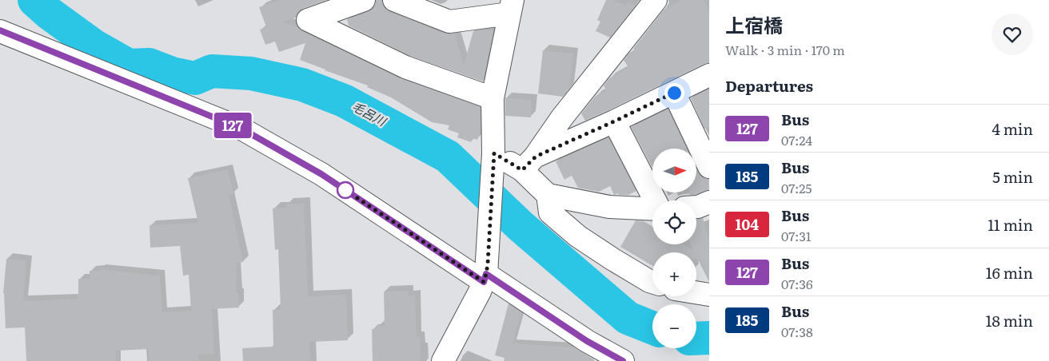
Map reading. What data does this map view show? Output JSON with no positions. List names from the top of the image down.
{
  "water": ["毛呂川"],
  "lines": ["bus line 127"],
  "north": "right",
  "page": {
    "on_map": "127",
    "heading": [
      ["上宿橋", "Walk · 3 min · 170 m"],
      "Departures"
    ],
    "list": [
      {
        "mark": "127",
        "name": "Bus",
        "note": "07:24",
        "value": "4 min"
      },
      {
        "mark": "185",
        "name": "Bus",
        "note": "07:25",
        "value": "5 min"
      },
      {
        "mark": "104",
        "name": "Bus",
        "note": "07:31",
        "value": "11 min"
      },
      {
        "mark": "127",
        "name": "Bus",
        "note": "07:36",
        "value": "16 min"
      },
      {
        "mark": "185",
        "name": "Bus",
        "note": "07:38",
        "value": "18 min"
      }
    ],
    "map_buttons": ["+", "−"]
  }
}
